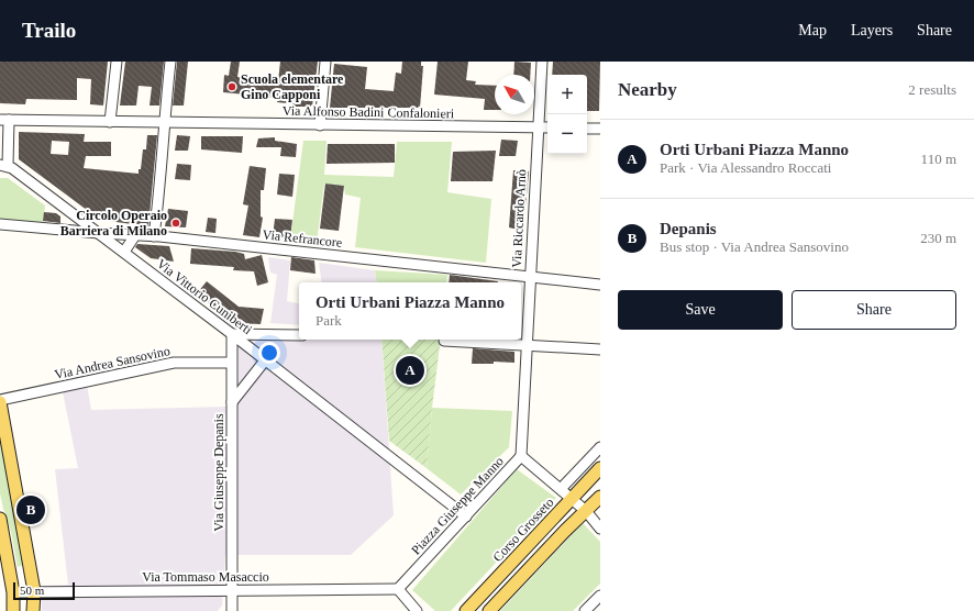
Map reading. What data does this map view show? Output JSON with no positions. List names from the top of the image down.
{
  "streets": {
    "main road": ["Via Andrea Sansovino", "Corso Grosseto"],
    "street": [
      "Via Alfonso Badini Confalonieri",
      "Via Riccardo Arnò",
      "Via Refrancore",
      "Via Vittorio Cuniberti",
      "Via Giuseppe Depanis",
      "Piazza Giuseppe Manno",
      "Via Tommaso Masaccio"
    ]
  },
  "crossings": [
    ["Via Alfonso Badini Confalonieri", "Via Riccardo Arnò"],
    ["Via Alfonso Badini Confalonieri", "Via Vittorio Cuniberti"],
    ["Via Riccardo Arnò", "Via Refrancore"],
    ["Via Riccardo Arnò", "Piazza Giuseppe Manno"],
    ["Via Refrancore", "Via Vittorio Cuniberti"],
    ["Via Vittorio Cuniberti", "Via Giuseppe Depanis"],
    ["Via Vittorio Cuniberti", "Piazza Giuseppe Manno"],
    ["Via Andrea Sansovino", "Via Giuseppe Depanis"],
    ["Via Andrea Sansovino", "Via Tommaso Masaccio"],
    ["Via Giuseppe Depanis", "Via Tommaso Masaccio"],
    ["Piazza Giuseppe Manno", "Corso Grosseto"],
    ["Piazza Giuseppe Manno", "Via Tommaso Masaccio"]
  ],
  "places": ["Scuola elementare Gino Capponi", "Circolo Operaio Barriera di Milano"],
  "scale_bar": "50 m",
  "north": "top left",
  "page": {
    "header": "Trailo",
    "nav": ["Map", "Layers", "Share"],
    "heading": ["Nearby", "2 results"],
    "map_buttons": ["+", "−"],
    "list": [
      {
        "mark": "A",
        "name": "Orti Urbani Piazza Manno",
        "note": "Park · Via Alessandro Roccati",
        "value": "110 m"
      },
      {
        "mark": "B",
        "name": "Depanis",
        "note": "Bus stop · Via Andrea Sansovino",
        "value": "230 m"
      }
    ],
    "buttons": ["Save", "Share"],
    "popup": ["Orti Urbani Piazza Manno", "Park"],
    "pins": ["A", "B"],
    "scale": "50 m"
  }
}
